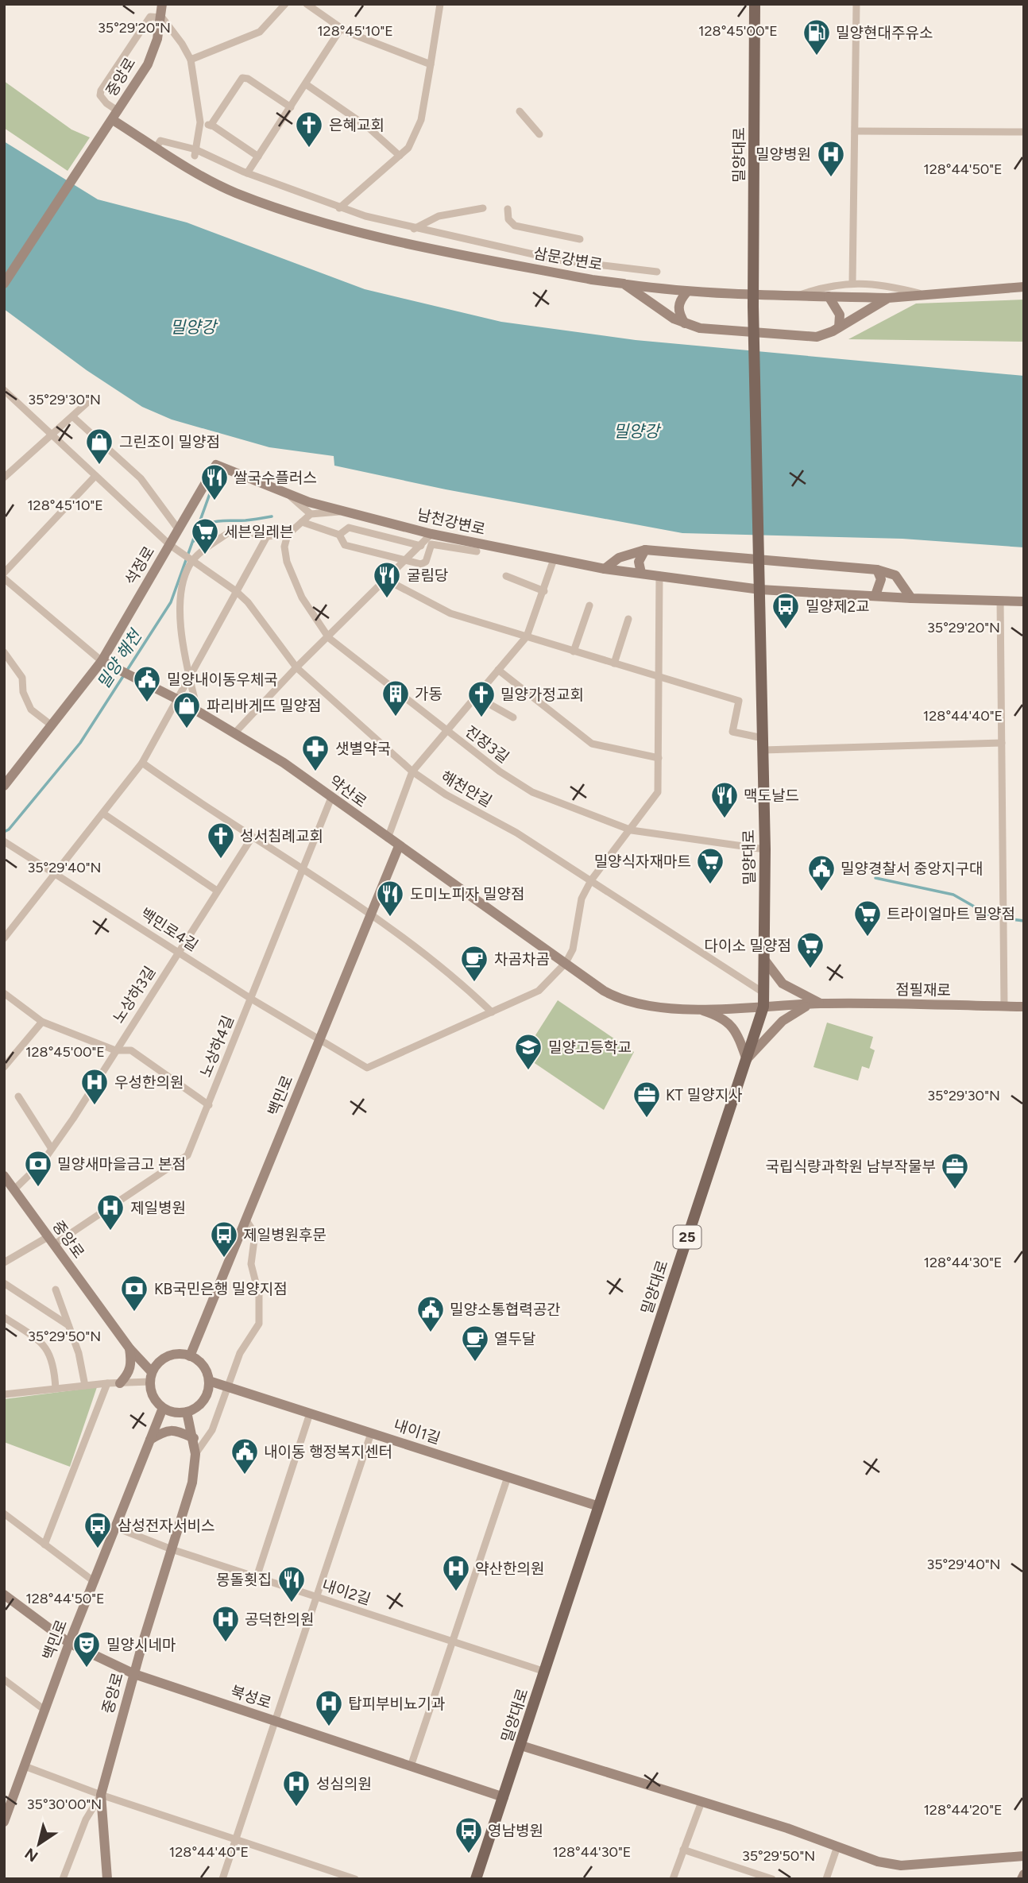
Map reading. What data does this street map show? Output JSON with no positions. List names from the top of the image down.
{
  "streets": {
    "main road": ["밀양대로", "25"],
    "street": [
      "중앙로",
      "삼문강변로",
      "남천강변로",
      "석정로",
      "진장3길",
      "해천안길",
      "약산로",
      "백민로4길",
      "점필재로",
      "노상하3길",
      "노상하4길",
      "백민로",
      "내이1길",
      "내이2길",
      "북성로"
    ]
  },
  "crossings": [
    ["중앙로", "삼문강변로"],
    ["중앙로", "노상하3길"],
    ["중앙로", "노상하4길"],
    ["중앙로", "백민로"],
    ["중앙로", "내이1길"],
    ["중앙로", "내이2길"],
    ["중앙로", "북성로"],
    ["밀양대로", "남천강변로"],
    ["밀양대로", "진장3길"],
    ["밀양대로", "해천안길"],
    ["밀양대로", "약산로"],
    ["밀양대로", "점필재로"],
    ["밀양대로", "내이1길"],
    ["밀양대로", "내이2길"],
    ["밀양대로", "북성로"],
    ["남천강변로", "석정로"],
    ["남천강변로", "해천안길"],
    ["석정로", "해천안길"],
    ["석정로", "약산로"],
    ["약산로", "점필재로"],
    ["약산로", "노상하4길"],
    ["약산로", "백민로"],
    ["백민로4길", "노상하3길"],
    ["백민로4길", "노상하4길"],
    ["백민로4길", "백민로"],
    ["백민로", "내이1길"],
    ["백민로", "내이2길"],
    ["백민로", "북성로"]
  ],
  "water": ["밀양강", "밀양 해천"],
  "places": {
    "fuel station": ["밀양현대주유소"],
    "church": ["은혜교회", "밀양가정교회", "성서침례교회"],
    "hospital": [
      "밀양병원",
      "우성한의원",
      "제일병원",
      "약산한의원",
      "공덕한의원",
      "탑피부비뇨기과",
      "성심의원"
    ],
    "shop": ["그린조이 밀양점", "파리바게뜨 밀양점"],
    "restaurant": [
      "쌀국수플러스",
      "굴림당",
      "맥도날드",
      "도미노피자 밀양점",
      "몽돌횟집"
    ],
    "supermarket": [
      "세븐일레븐",
      "밀양식자재마트",
      "트라이얼마트 밀양점",
      "다이소 밀양점"
    ],
    "bus stop": [
      "밀양제2교",
      "제일병원후문",
      "삼성전자서비스",
      "영남병원"
    ],
    "public building": [
      "밀양내이동우체국",
      "밀양경찰서 중앙지구대",
      "밀양소통협력공간",
      "내이동 행정복지센터"
    ],
    "building": ["가동"],
    "pharmacy": ["샛별약국"],
    "cafe": ["차곰차곰", "열두달"],
    "school or university": ["밀양고등학교"],
    "office": ["KT 밀양지사", "국립식량과학원 남부작물부"],
    "bank": ["밀양새마을금고 본점", "KB국민은행 밀양지점"],
    "theatre": ["밀양시네마"]
  },
  "north": "bottom left",
  "coordinates": [
    "35°29'20\"N",
    "128°45'10\"E",
    "128°45'00\"E",
    "128°44'50\"E",
    "35°29'30\"N",
    "128°44'40\"E",
    "35°29'40\"N",
    "128°44'30\"E",
    "35°29'50\"N",
    "35°30'00\"N",
    "128°44'20\"E"
  ]
}
